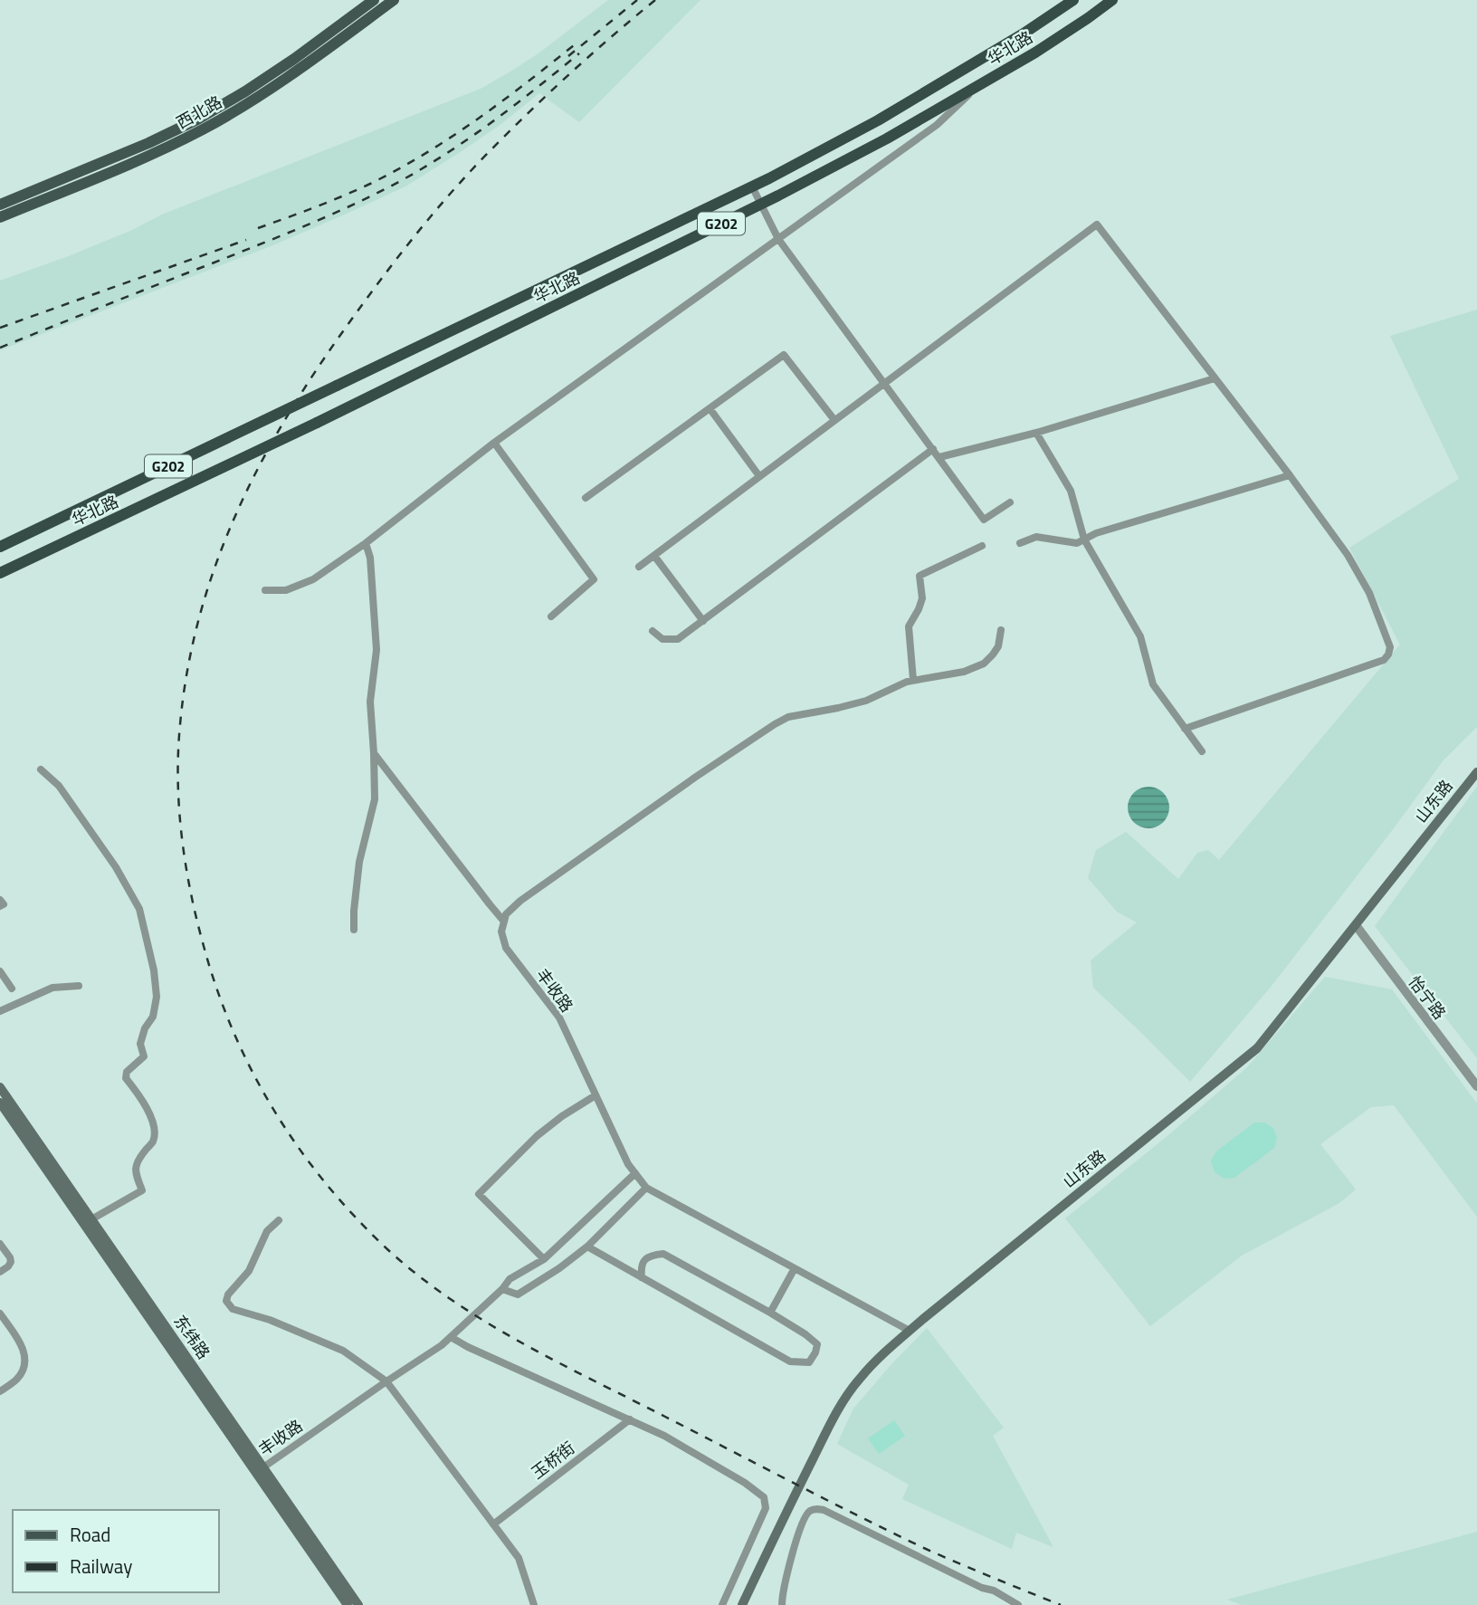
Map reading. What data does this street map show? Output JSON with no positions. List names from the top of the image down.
{
  "streets": {
    "highway": ["华北路", "G202"],
    "main road": ["西北路", "山东路", "东纬路"],
    "street": ["丰收路", "怡宁路", "玉桥街"]
  },
  "crossings": [
    ["山东路", "丰收路"],
    ["山东路", "怡宁路"],
    ["丰收路", "东纬路"]
  ],
  "legend": ["Road", "Railway"]
}
